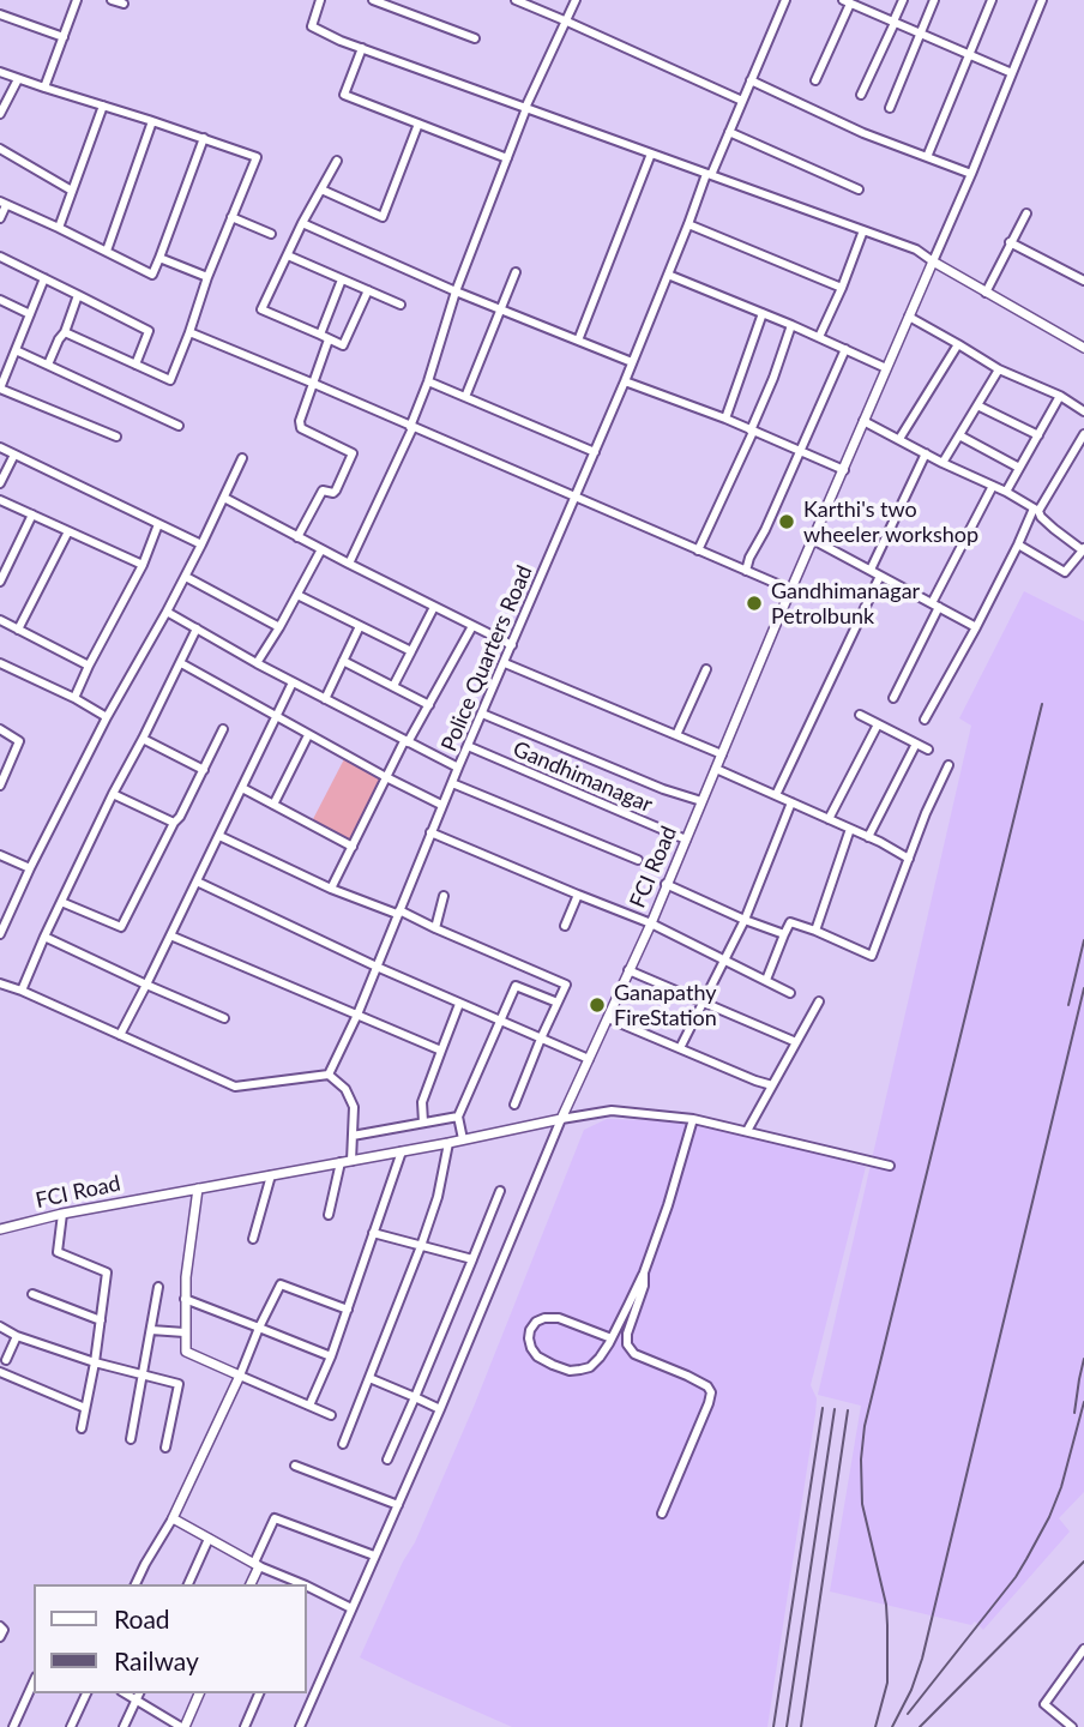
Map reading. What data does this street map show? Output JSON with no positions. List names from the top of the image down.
{
  "streets": {
    "street": ["Police Quarters Road", "Gandhimanagar", "FCI Road"]
  },
  "crossings": [
    ["Police Quarters Road", "Gandhimanagar"],
    ["Gandhimanagar", "FCI Road"]
  ],
  "places": ["Karthi's two wheeler workshop", "Gandhimanagar Petrolbunk", "Ganapathy FireStation"],
  "legend": ["Road", "Railway"]
}
